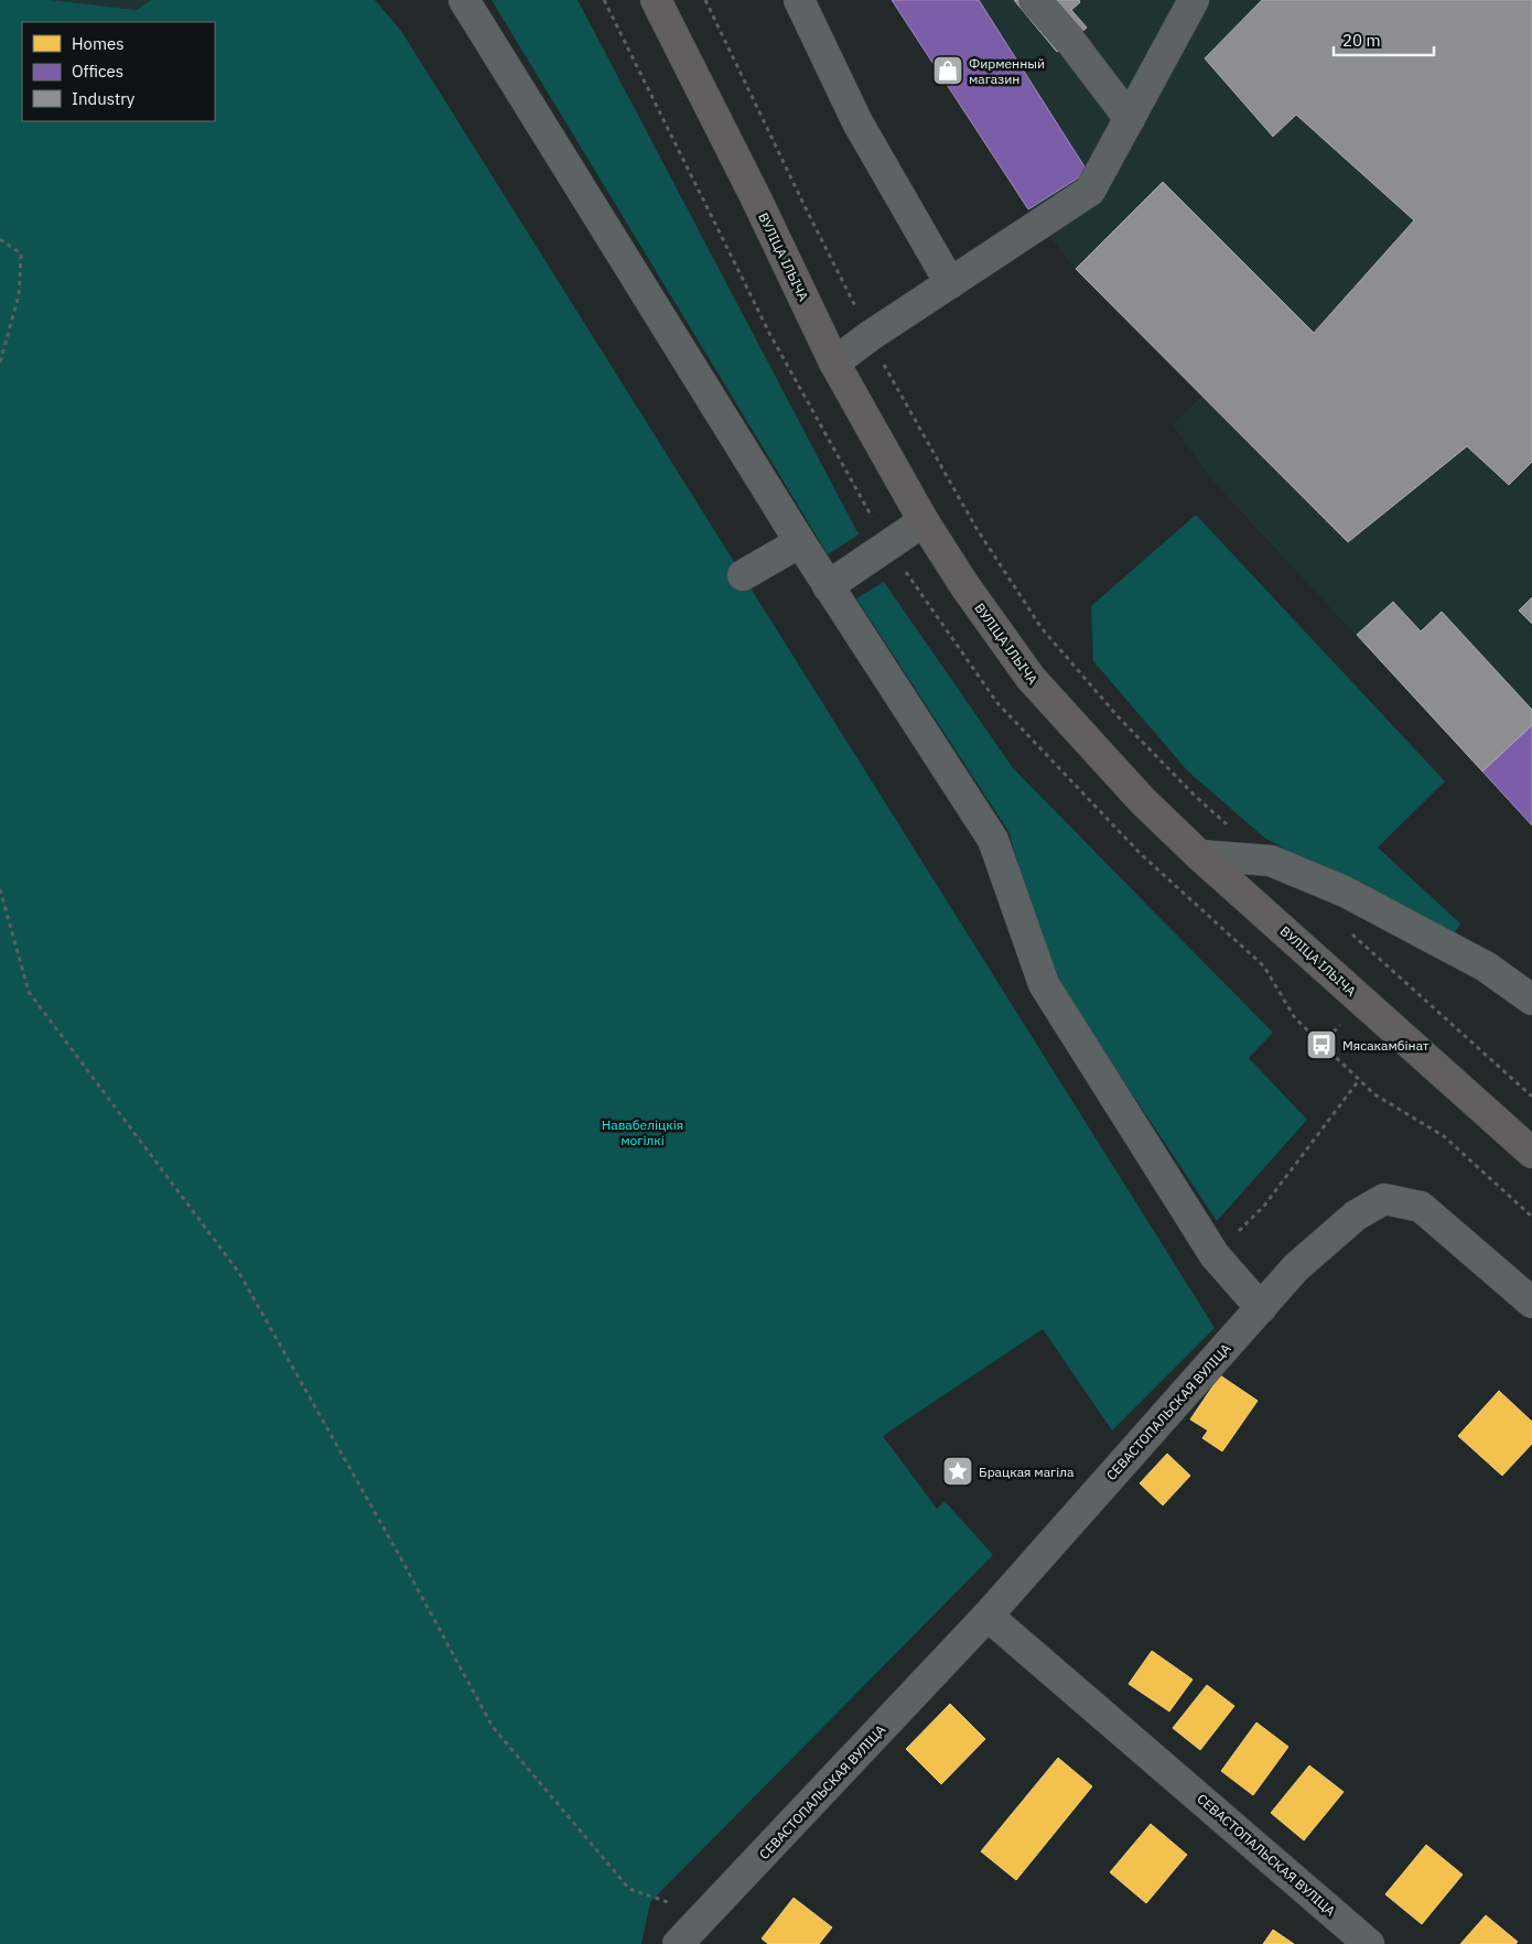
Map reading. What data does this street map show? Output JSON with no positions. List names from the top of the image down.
{
  "streets": {
    "main road": ["ВУЛІЦА ІЛЬІЧА"],
    "street": ["СЕВАСТОПАЛЬСКАЯ ВУЛІЦА"]
  },
  "parks": ["Навабеліцкія могілкі"],
  "places": {
    "shop": ["Фирменный магазин"],
    "bus stop": ["Мясакамбінат"],
    "place": ["Брацкая магіла"]
  },
  "legend": ["Homes", "Offices", "Industry"],
  "scale_bar": "20 m"
}
